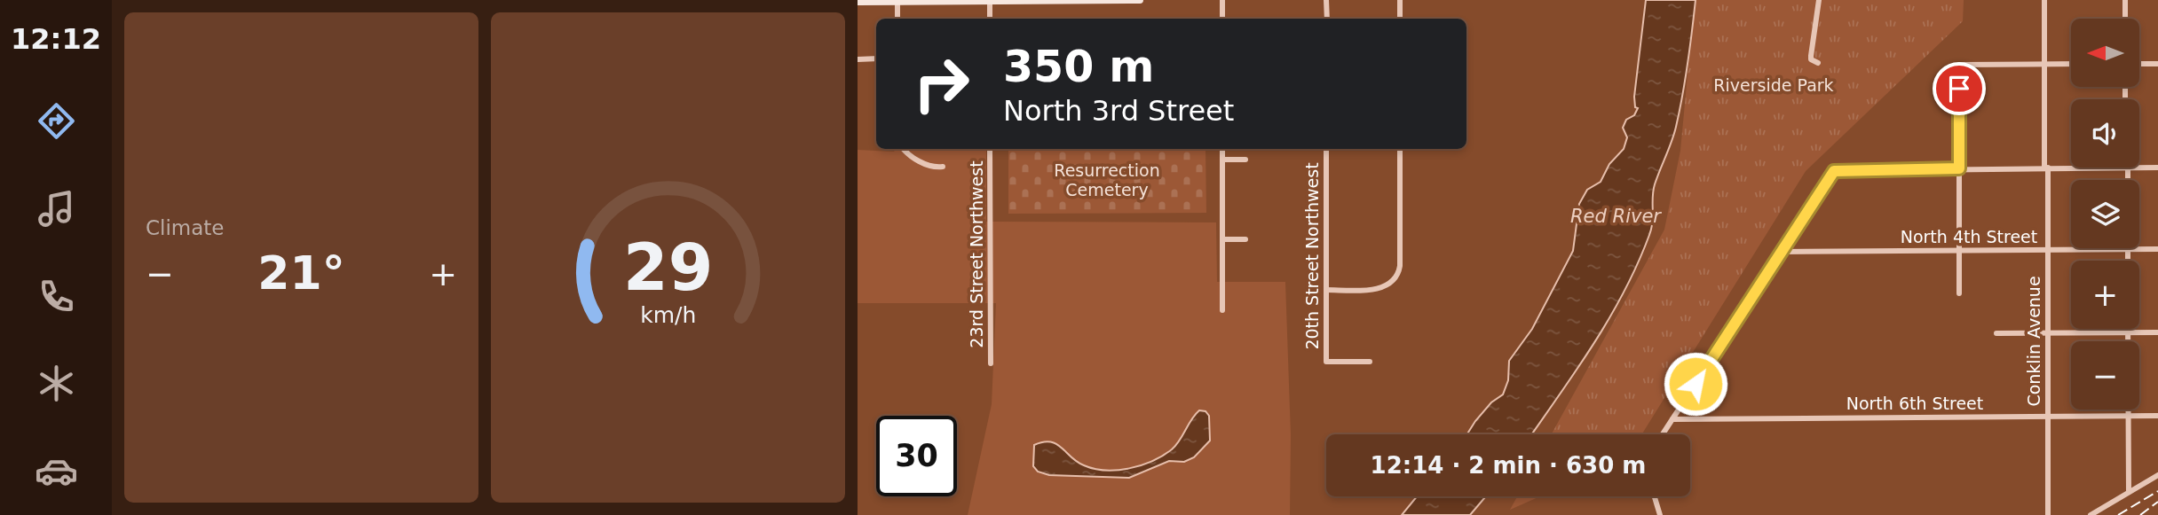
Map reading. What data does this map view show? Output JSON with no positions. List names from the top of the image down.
{
  "streets": {
    "street": [
      "North 4th Street",
      "23rd Street Northwest",
      "20th Street Northwest",
      "Conklin Avenue",
      "North 6th Street"
    ]
  },
  "crossings": [
    ["North 4th Street", "Conklin Avenue"],
    ["Conklin Avenue", "North 6th Street"]
  ],
  "water": ["Red River"],
  "parks": ["Riverside Park", "Resurrection Cemetery"],
  "north": "left",
  "page": {
    "tabs": "12:12",
    "tile": "Climate",
    "map_buttons": ["+", "−"],
    "turn": ["350 m", "North 3rd Street"],
    "heat": ["−", "21°", "+"],
    "limit": "30",
    "trip": "12:14 · 2 min · 630 m",
    "gauge": ["29", "km/h"]
  }
}
